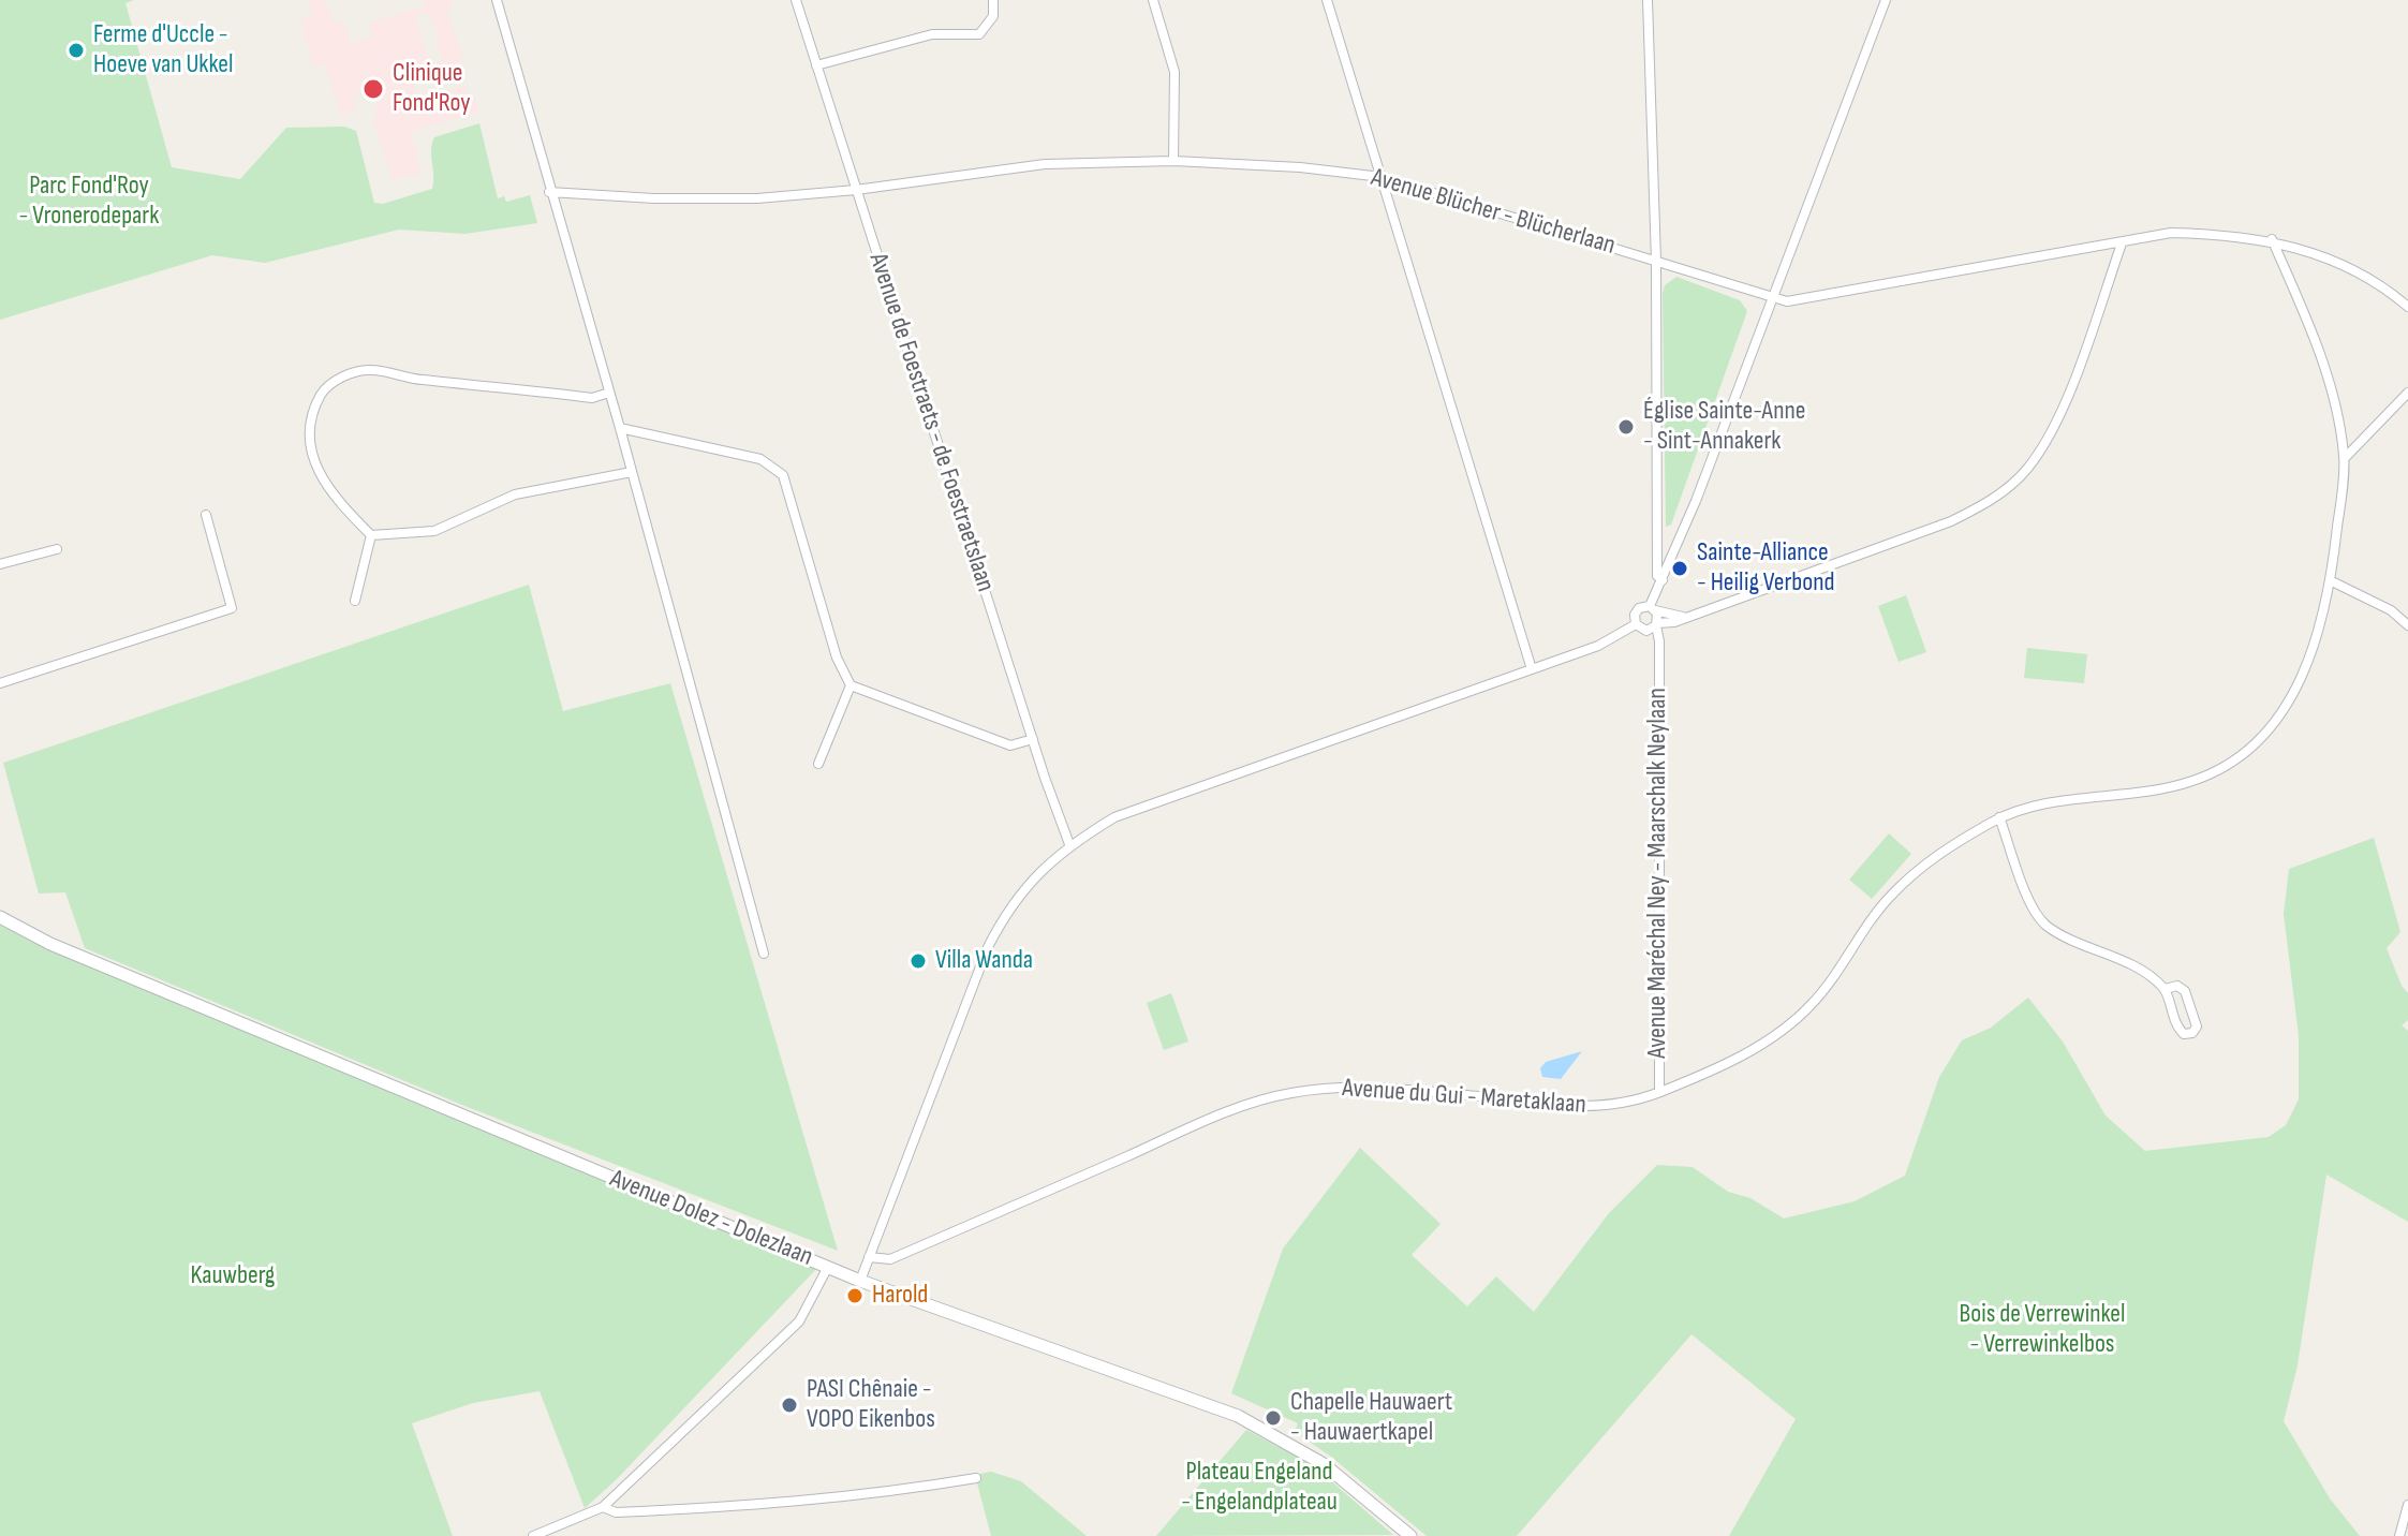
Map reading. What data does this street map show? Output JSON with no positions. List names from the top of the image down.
{
  "streets": {
    "street": [
      "Avenue Blücher - Blücherlaan",
      "Avenue de Foestraets - de Foestraetslaan",
      "Avenue Maréchal Ney - Maarschalk Neylaan",
      "Avenue du Gui - Maretaklaan",
      "Avenue Dolez - Dolezlaan"
    ]
  },
  "crossings": [
    ["Avenue Blücher - Blücherlaan", "Avenue de Foestraets - de Foestraetslaan"],
    ["Avenue Blücher - Blücherlaan", "Avenue du Gui - Maretaklaan"],
    ["Avenue Maréchal Ney - Maarschalk Neylaan", "Avenue du Gui - Maretaklaan"]
  ],
  "parks": [
    "Parc Fond'Roy - Vronerodepark",
    "Kauwberg",
    "Bois de Verrewinkel - Verrewinkelbos",
    "Plateau Engeland - Engelandplateau"
  ],
  "places": [
    "Ferme d'Uccle - Hoeve van Ukkel",
    "Clinique Fond'Roy",
    "Église Sainte-Anne - Sint-Annakerk",
    "Sainte-Alliance - Heilig Verbond",
    "Villa Wanda",
    "Harold",
    "PASI Chênaie - VOPO Eikenbos",
    "Chapelle Hauwaert - Hauwaertkapel"
  ]
}
